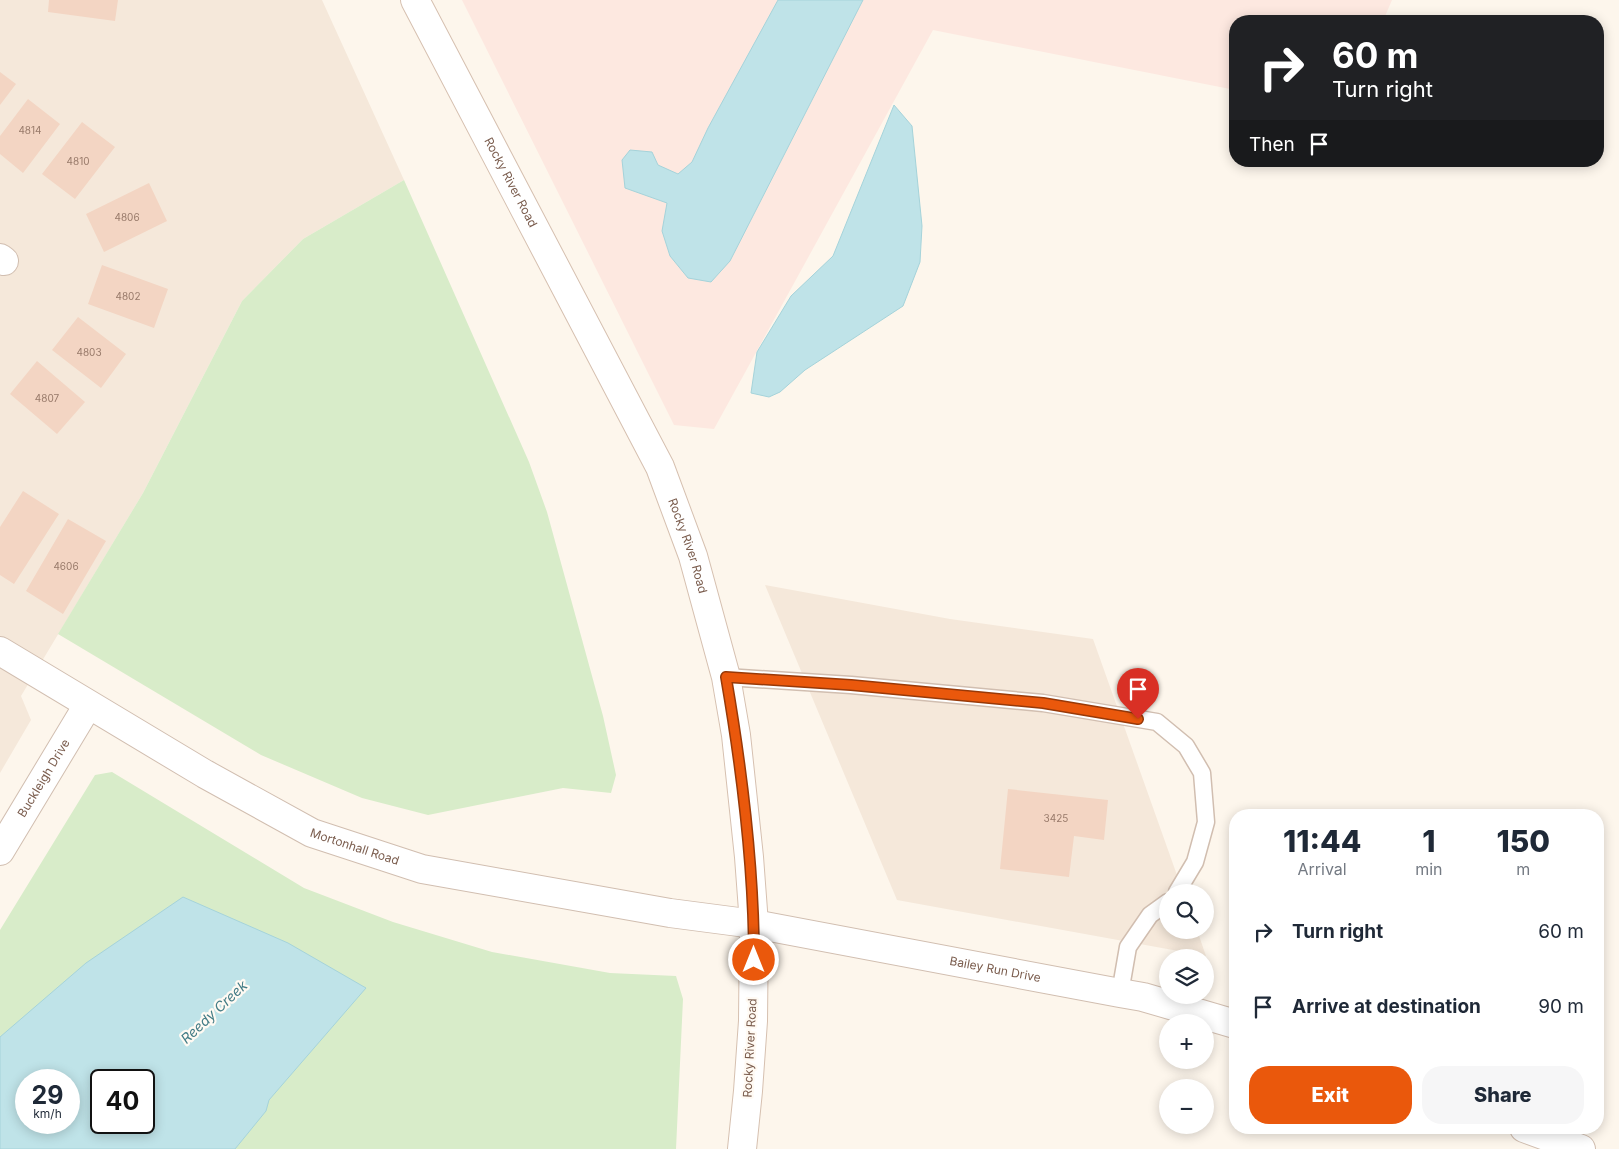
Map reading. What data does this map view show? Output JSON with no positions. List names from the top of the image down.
{
  "streets": {
    "street": [
      "Rocky River Road",
      "Buckleigh Drive",
      "Mortonhall Road",
      "Bailey Run Drive"
    ]
  },
  "crossings": [
    ["Rocky River Road", "Mortonhall Road"],
    ["Rocky River Road", "Bailey Run Drive"],
    ["Buckleigh Drive", "Mortonhall Road"],
    ["Mortonhall Road", "Bailey Run Drive"]
  ],
  "water": ["Reedy Creek"],
  "house_numbers": [
    "4814",
    "4810",
    "4806",
    "4802",
    "4803",
    "4807",
    "4606",
    "3425"
  ],
  "page": {
    "turn": ["60 m", "Turn right"],
    "then": "Then",
    "eta": [
      "11:44",
      "Arrival",
      "1",
      "min",
      "150",
      "m"
    ],
    "map_buttons": ["+", "−"],
    "list": [
      {
        "name": "Turn right",
        "value": "60 m"
      },
      {
        "name": "Arrive at destination",
        "value": "90 m"
      }
    ],
    "buttons": ["Exit", "Share"],
    "speed": "29 km/h",
    "limit": "40"
  }
}
